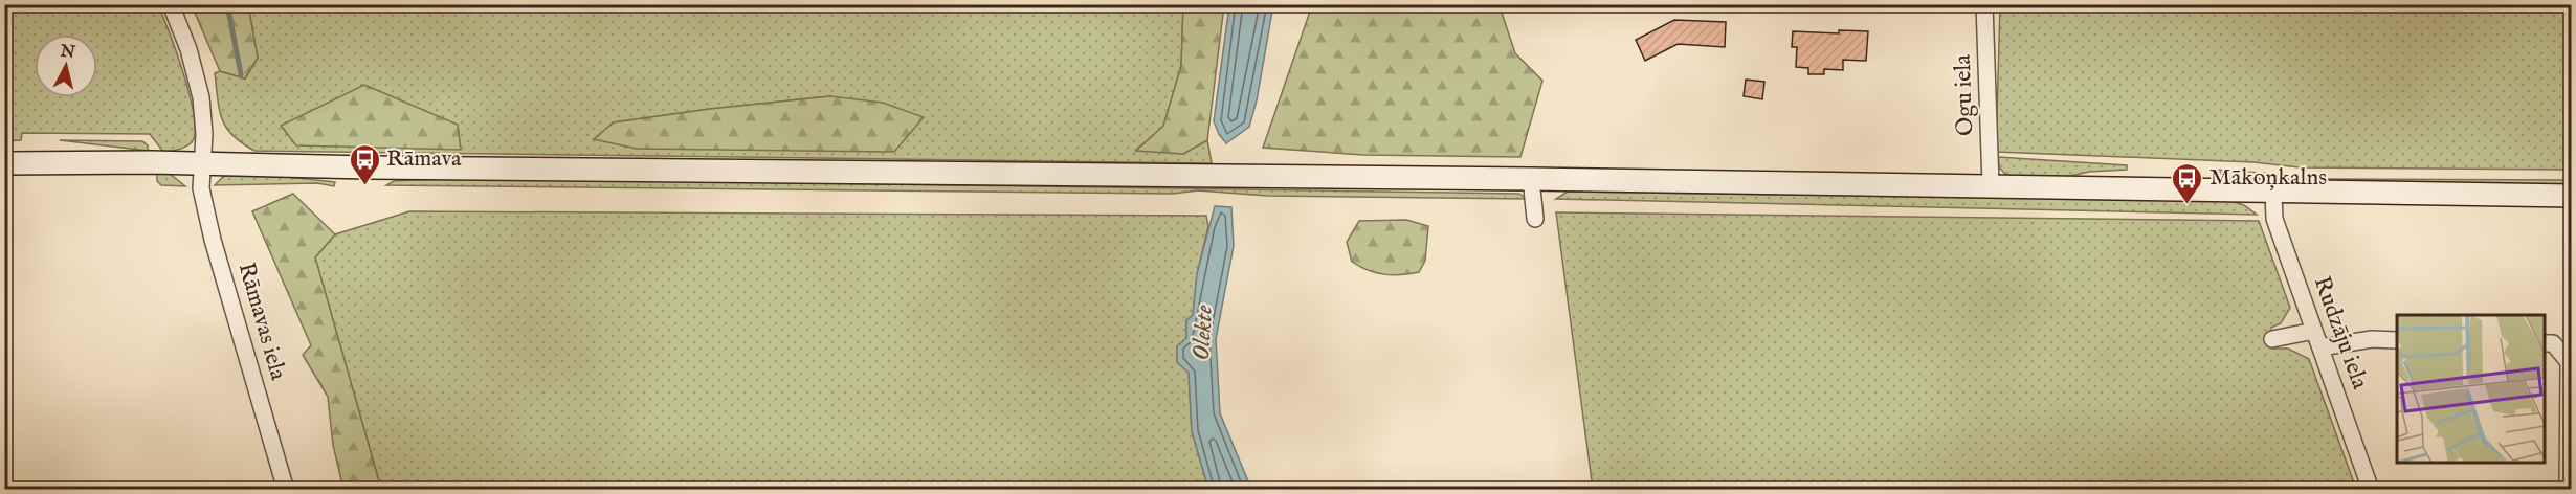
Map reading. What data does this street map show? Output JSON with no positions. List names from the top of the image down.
{
  "streets": {
    "street": ["Ogu iela", "Rāmavas iela", "Rudzāju iela"]
  },
  "water": ["Olekte"],
  "places": {
    "bus stop": ["Rāmava", "Mākoņkalns"]
  },
  "north": "top"
}
